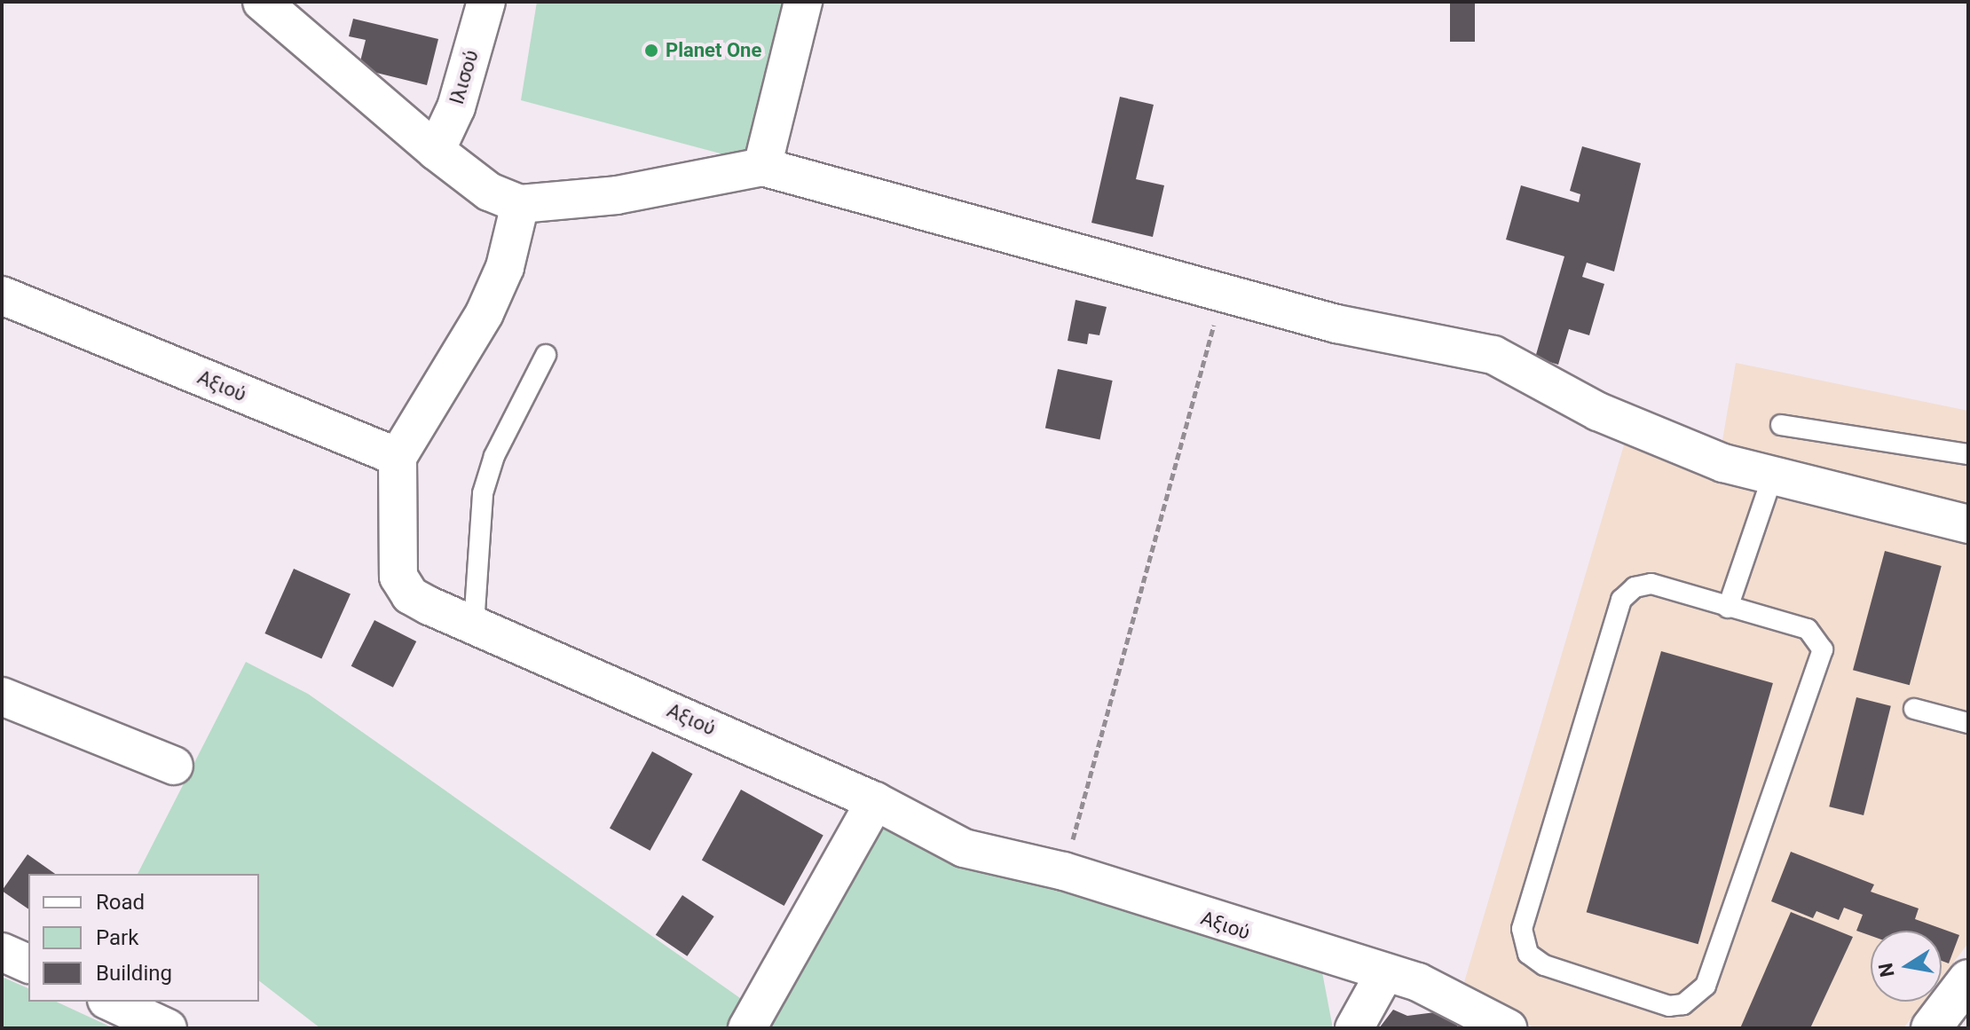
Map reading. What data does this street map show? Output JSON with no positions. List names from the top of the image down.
{
  "streets": {
    "street": ["Ιλισού", "Αξιού"]
  },
  "places": ["Planet One"],
  "legend": ["Road", "Park", "Building"],
  "north": "left"
}
